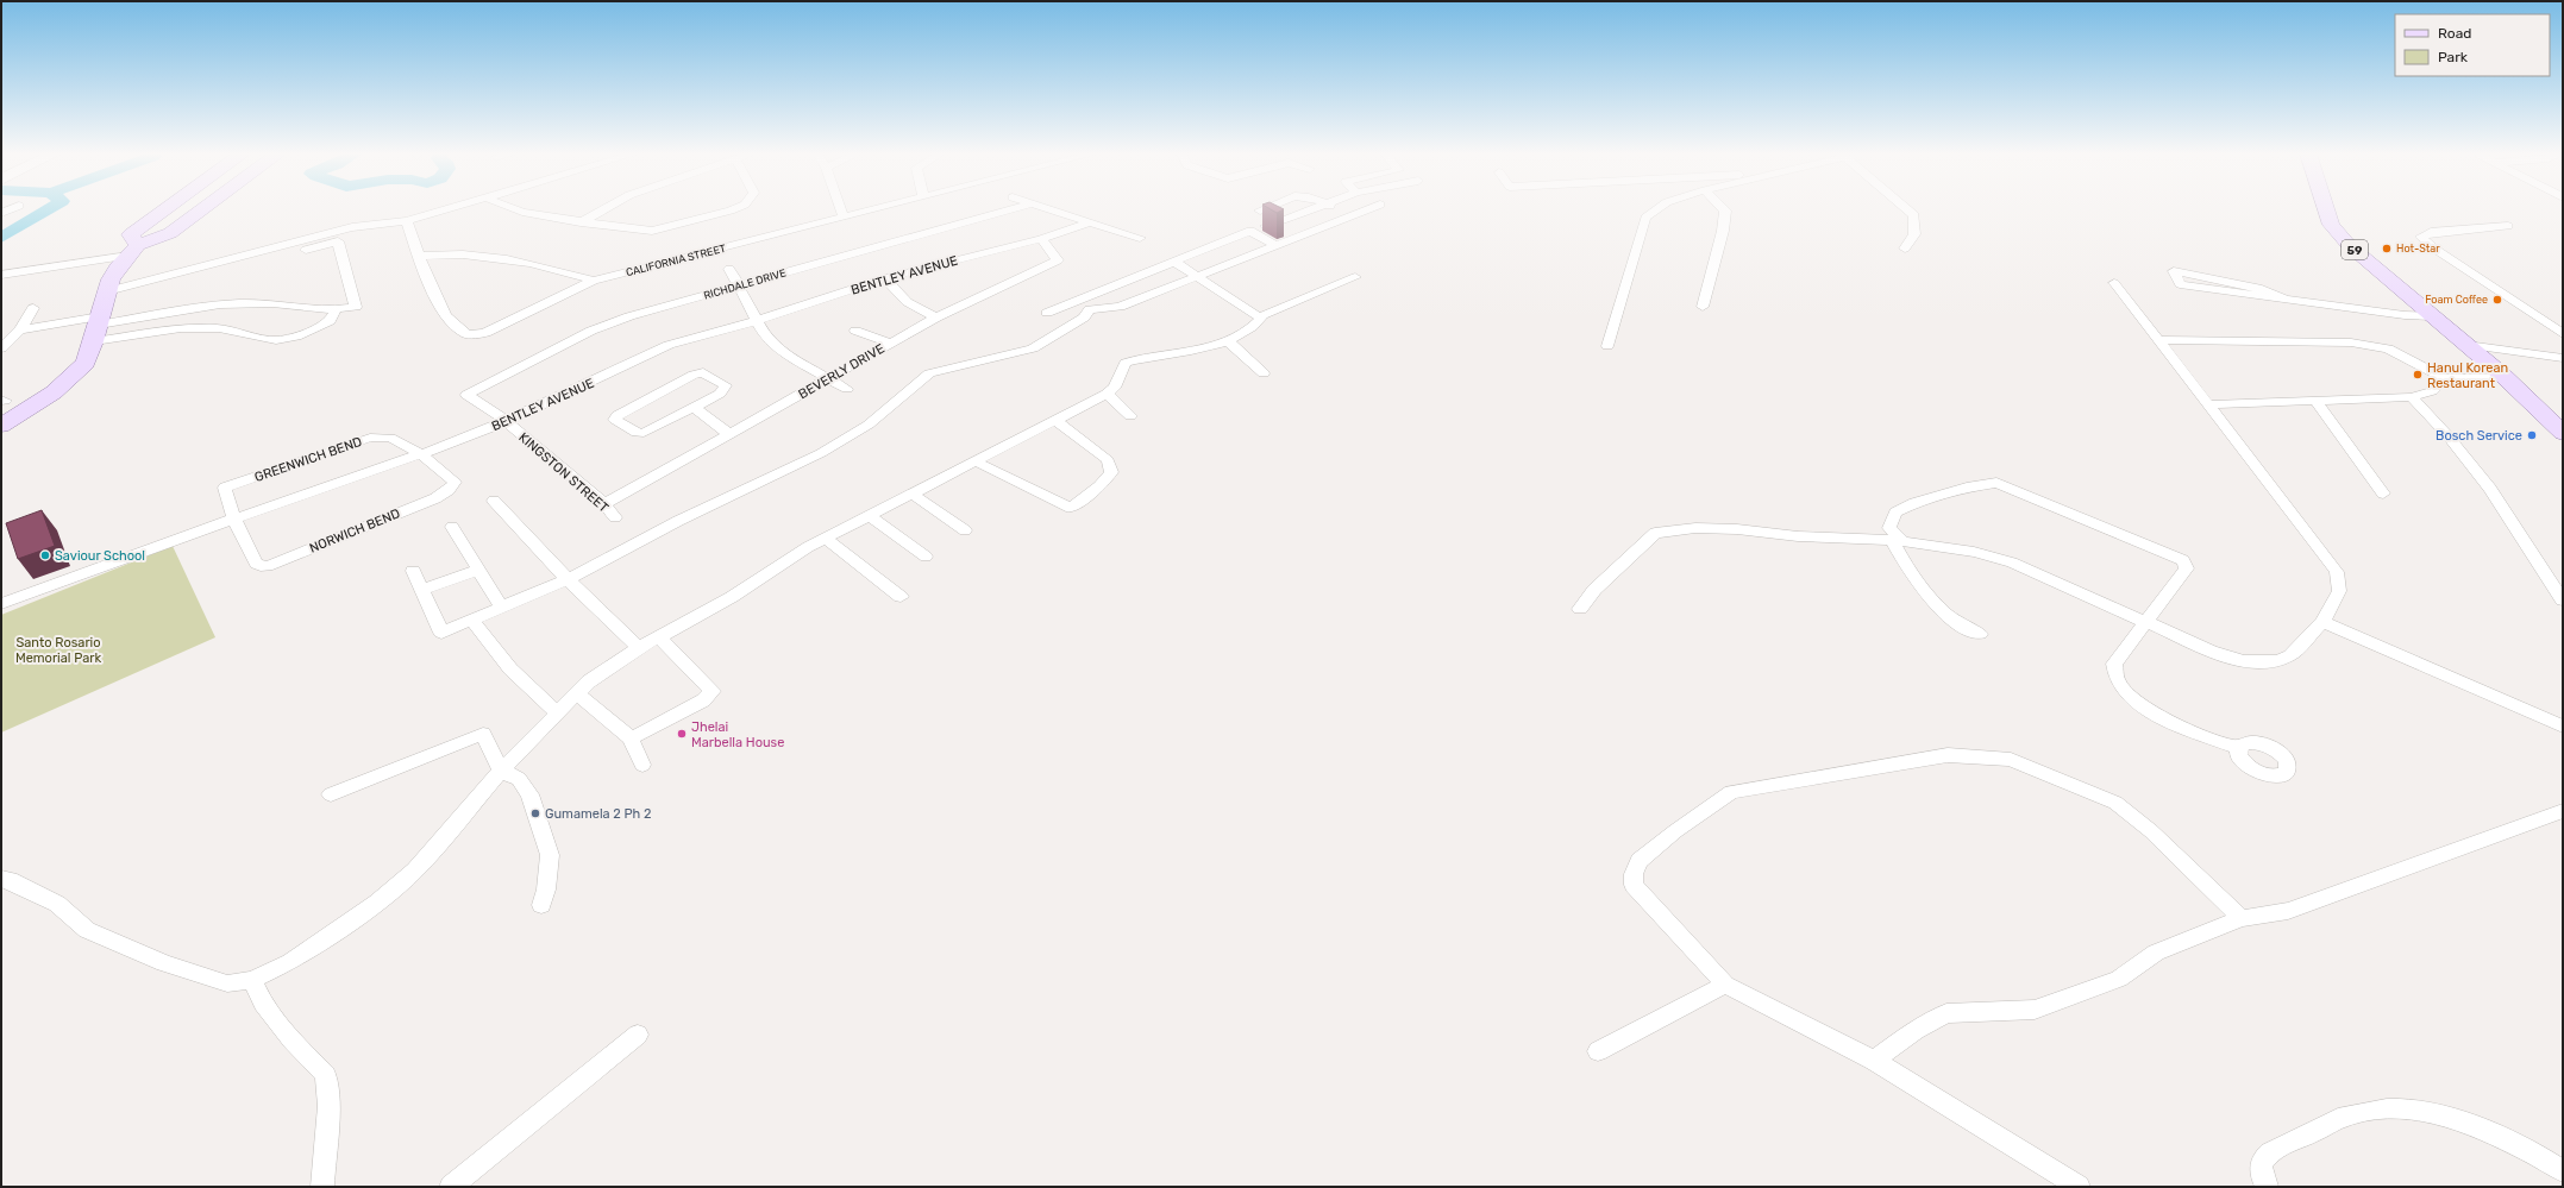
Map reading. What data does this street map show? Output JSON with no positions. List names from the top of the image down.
{
  "streets": {
    "main road": ["59"],
    "street": [
      "CALIFORNIA STREET",
      "BENTLEY AVENUE",
      "RICHDALE DRIVE",
      "BEVERLY DRIVE",
      "GREENWICH BEND",
      "KINGSTON STREET",
      "NORWICH BEND"
    ]
  },
  "crossings": [
    ["BENTLEY AVENUE", "BEVERLY DRIVE"],
    ["BENTLEY AVENUE", "GREENWICH BEND"],
    ["BENTLEY AVENUE", "KINGSTON STREET"],
    ["BENTLEY AVENUE", "NORWICH BEND"],
    ["RICHDALE DRIVE", "KINGSTON STREET"],
    ["BEVERLY DRIVE", "KINGSTON STREET"],
    ["GREENWICH BEND", "NORWICH BEND"]
  ],
  "parks": ["Santo Rosario Memorial Park"],
  "places": [
    "Hot-Star",
    "Foam Coffee",
    "Hanul Korean Restaurant",
    "Bosch Service",
    "Saviour School",
    "Jhelai Marbella House",
    "Gumamela 2 Ph 2"
  ],
  "legend": ["Road", "Park"]
}
